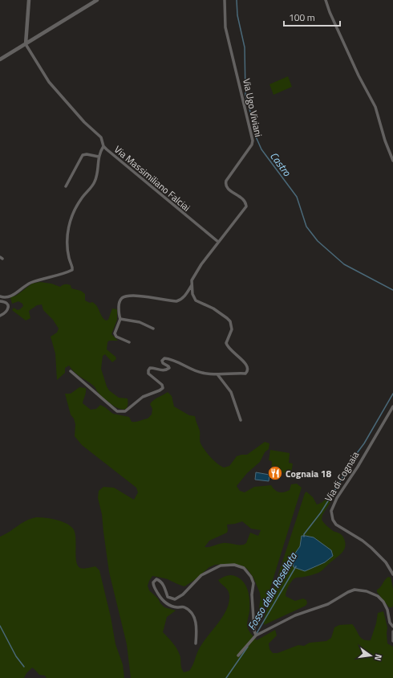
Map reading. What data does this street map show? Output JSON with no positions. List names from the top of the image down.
{
  "streets": {
    "street": ["Via Ugo Viviani", "Via Massimiliano Falciai", "Via di Cognaia"]
  },
  "crossings": [
    ["Via Ugo Viviani", "Via Massimiliano Falciai"]
  ],
  "water": ["Castro", "Fosso della Rosellata"],
  "places": {
    "restaurant": ["Cognaia 18"]
  },
  "scale_bar": "100 m",
  "north": "right"
}
